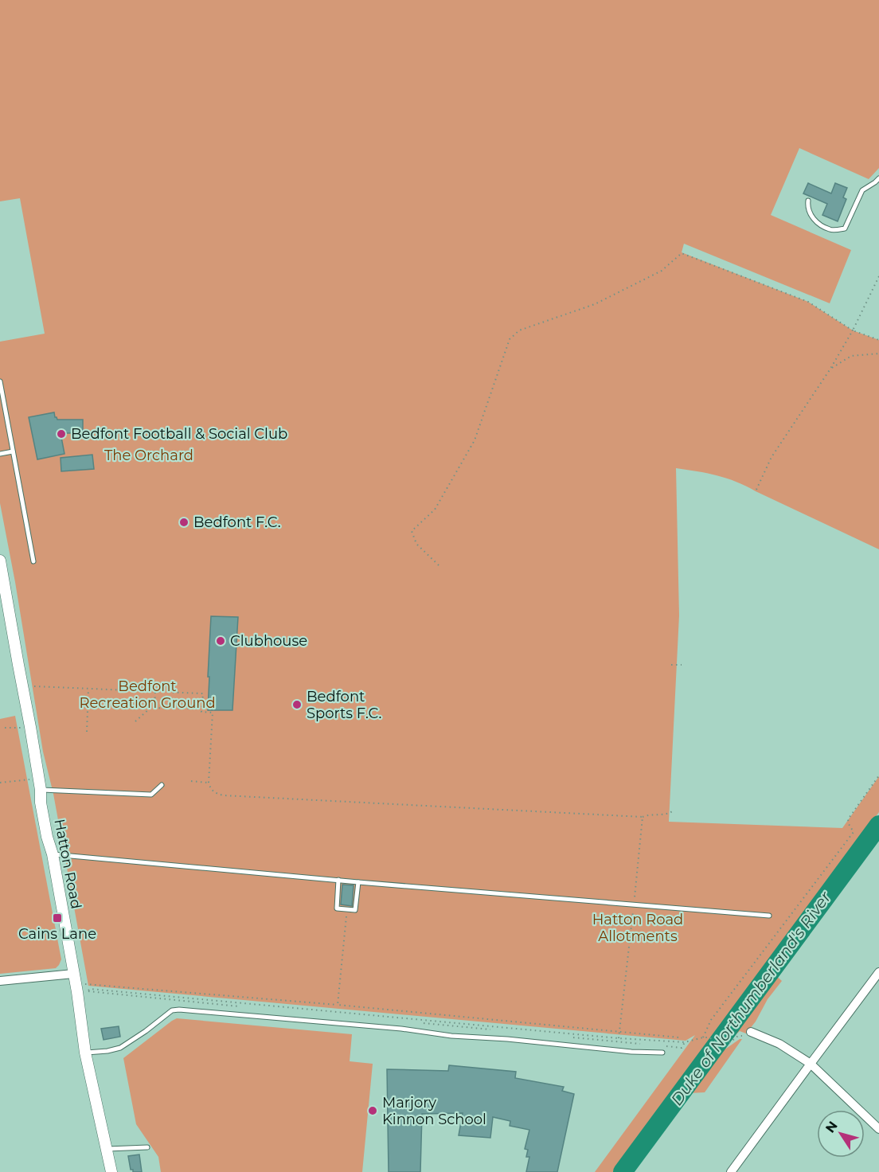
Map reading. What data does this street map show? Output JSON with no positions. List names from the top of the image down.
{
  "streets": {
    "street": ["Hatton Road"]
  },
  "water": ["Duke of Northumberland's River"],
  "parks": ["The Orchard", "Bedfont Recreation Ground", "Hatton Road Allotments"],
  "places": {
    "other": [
      "Bedfont Football & Social Club",
      "Bedfont F.C.",
      "Clubhouse",
      "Bedfont Sports F.C.",
      "Marjory Kinnon School"
    ],
    "transit": ["Cains Lane"]
  },
  "north": "top left"
}
